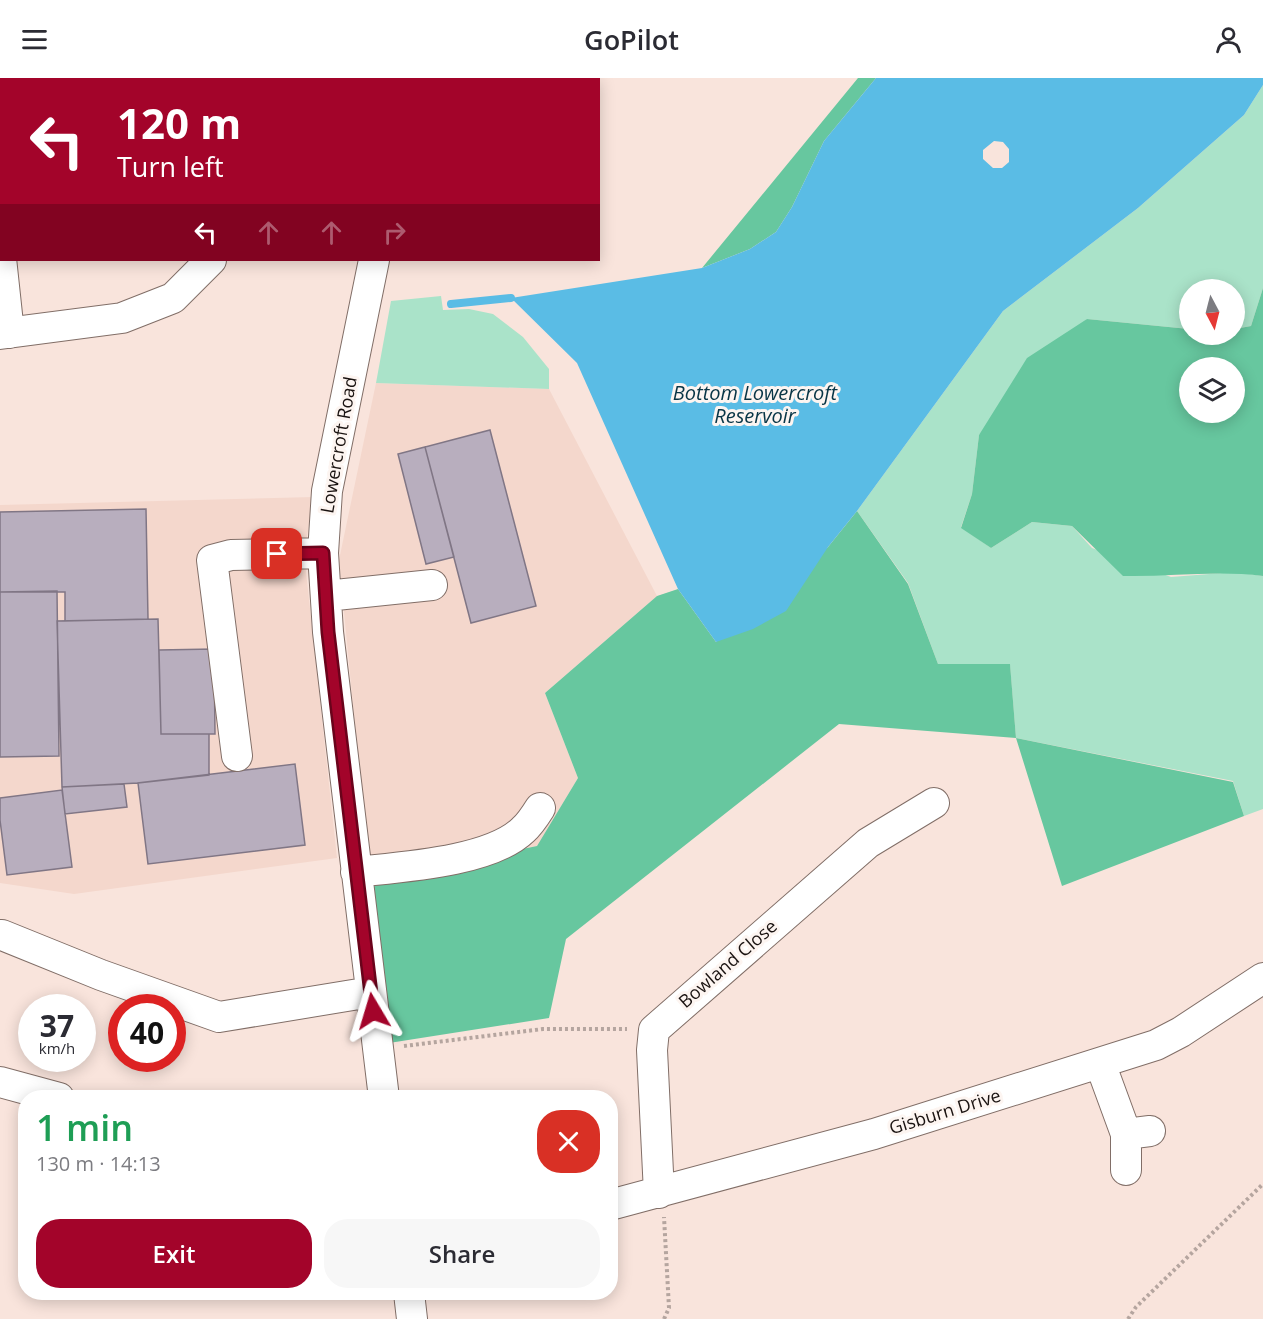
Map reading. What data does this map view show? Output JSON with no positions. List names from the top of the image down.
{
  "streets": {
    "street": ["Lowercroft Road", "Bowland Close", "Gisburn Drive"]
  },
  "water": ["Bottom Lowercroft Reservoir"],
  "north": "bottom",
  "page": {
    "header": "GoPilot",
    "turn": ["120 m", "Turn left"],
    "speed": "37 km/h",
    "limit": "40",
    "heading": ["1 min", "130 m · 14:13"],
    "buttons": ["Exit", "Share"]
  }
}
